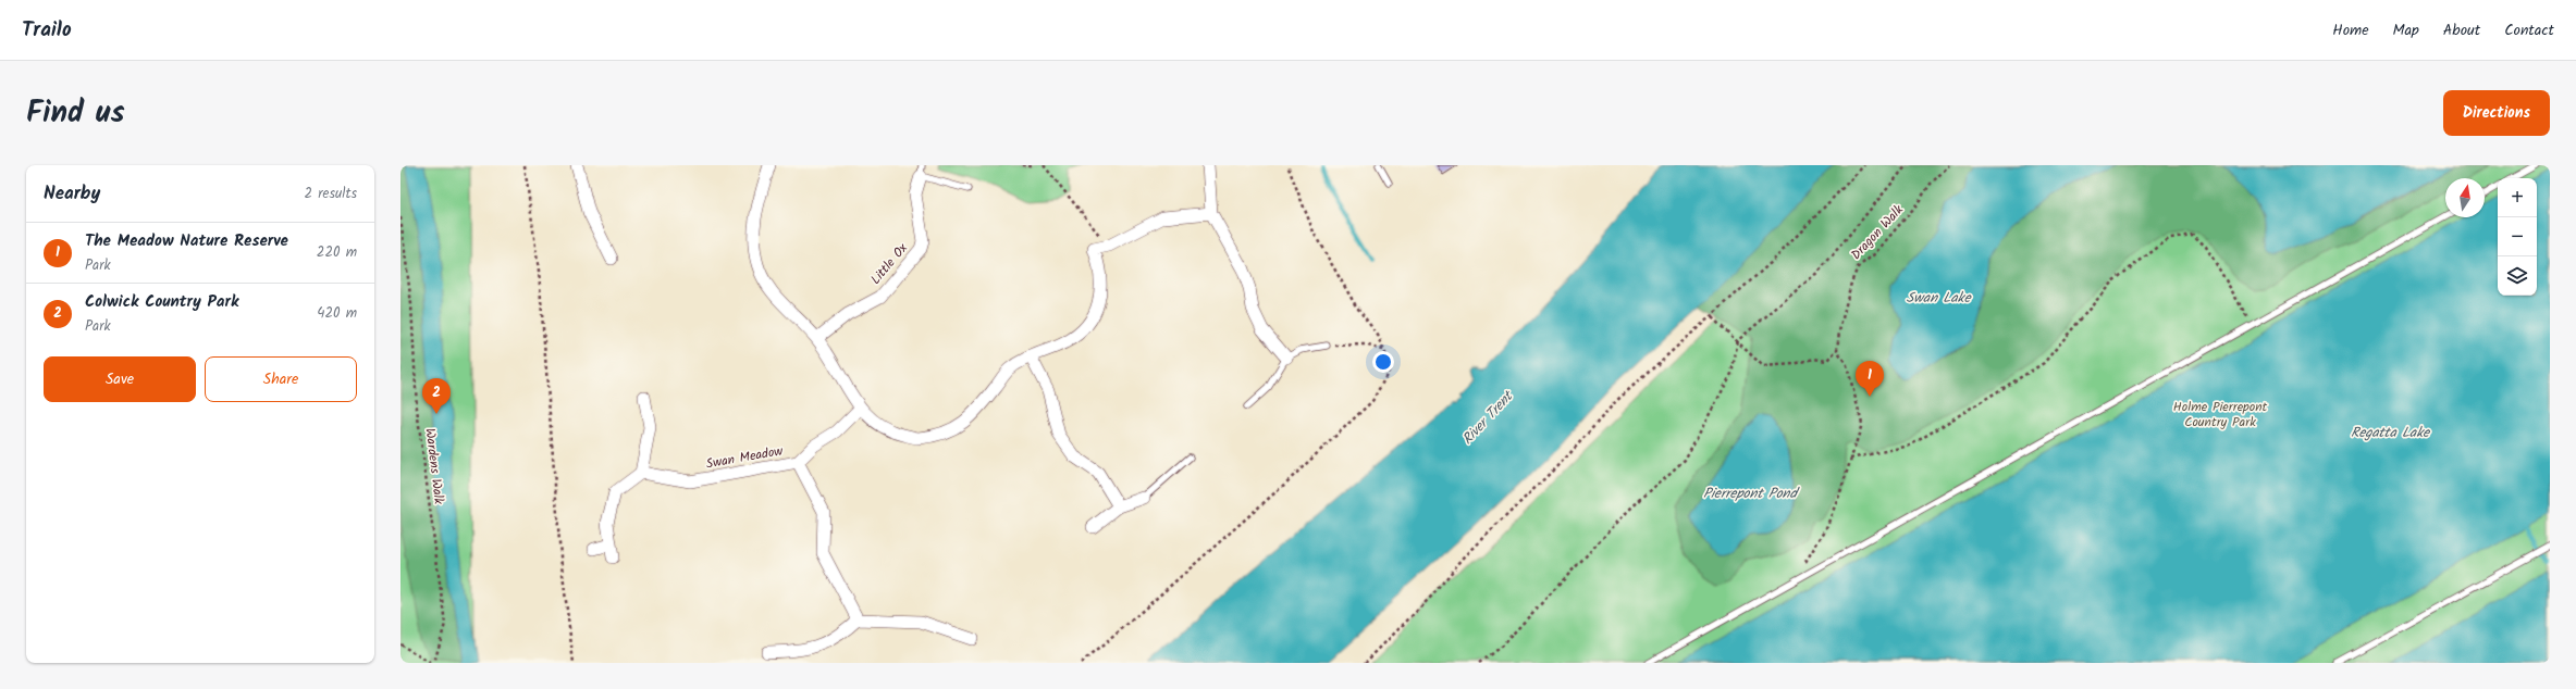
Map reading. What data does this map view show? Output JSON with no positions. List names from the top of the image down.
{
  "streets": {
    "street": ["Little Ox", "Swan Meadow"],
    "path": ["Dragon Walk", "Wardens Walk"]
  },
  "water": [
    "Swan Lake",
    "River Trent",
    "Regatta Lake",
    "Pierrepont Pond"
  ],
  "parks": ["Holme Pierrepont Country Park"],
  "north": "top",
  "page": {
    "header": "Trailo",
    "nav": [
      "Home",
      "Map",
      "About",
      "Contact"
    ],
    "title": "Find us",
    "buttons": [
      "Directions",
      ["Save", "Share"]
    ],
    "heading": ["Nearby", "2 results"],
    "map_buttons": ["+", "−"],
    "list": [
      {
        "mark": "1",
        "name": "The Meadow Nature Reserve",
        "note": "Park",
        "value": "220 m"
      },
      {
        "mark": "2",
        "name": "Colwick Country Park",
        "note": "Park",
        "value": "420 m"
      }
    ],
    "pins": ["1", "2"]
  }
}
